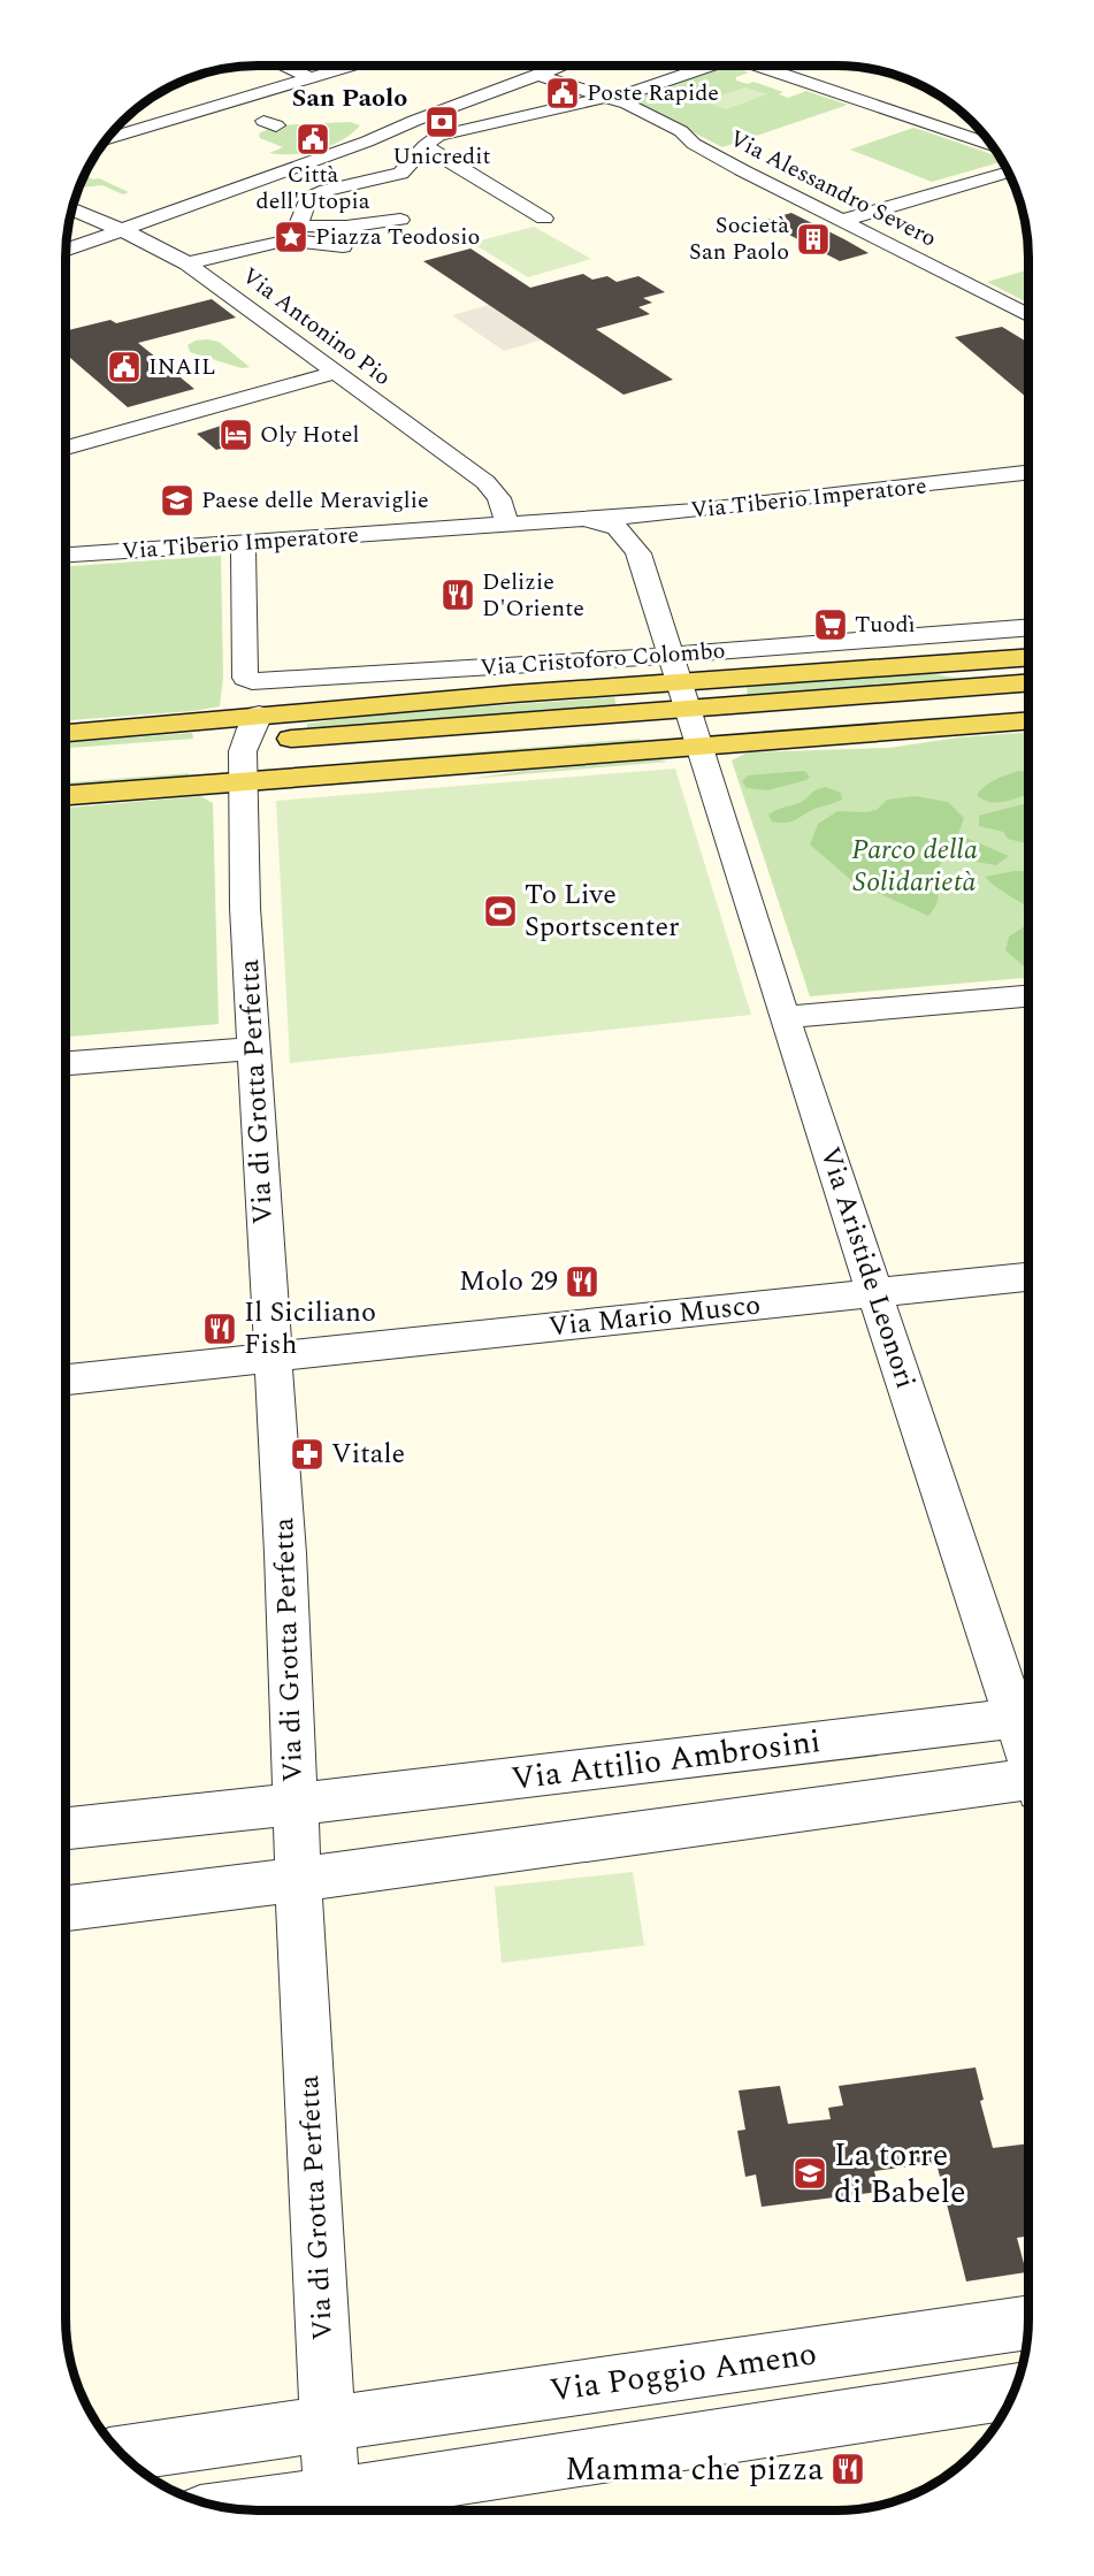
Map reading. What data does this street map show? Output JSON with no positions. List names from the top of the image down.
{
  "streets": {
    "main road": ["Via Cristoforo Colombo"],
    "street": [
      "Via Alessandro Severo",
      "Via Antonino Pio",
      "Via Tiberio Imperatore",
      "Via di Grotta Perfetta",
      "Via Aristide Leonori",
      "Via Mario Musco",
      "Via Attilio Ambrosini",
      "Via Poggio Ameno"
    ]
  },
  "crossings": [
    ["Via Antonino Pio", "Via Tiberio Imperatore"],
    ["Via Tiberio Imperatore", "Via Cristoforo Colombo"],
    ["Via Cristoforo Colombo", "Via Aristide Leonori"],
    ["Via di Grotta Perfetta", "Via Mario Musco"],
    ["Via di Grotta Perfetta", "Via Attilio Ambrosini"],
    ["Via di Grotta Perfetta", "Via Poggio Ameno"],
    ["Via Aristide Leonori", "Via Mario Musco"],
    ["Via Aristide Leonori", "Via Attilio Ambrosini"]
  ],
  "districts": ["San Paolo"],
  "parks": ["Parco della Solidarietà"],
  "places": {
    "public building": ["Poste Rapide", "Città dell'Utopia", "INAIL"],
    "bank": ["Unicredit"],
    "place": ["Piazza Teodosio"],
    "building": ["Società San Paolo"],
    "hotel": ["Oly Hotel"],
    "school or university": ["Paese delle Meraviglie", "La torre di Babele"],
    "restaurant": [
      "Delizie D'Oriente",
      "Molo 29",
      "Il Siciliano Fish",
      "Mamma che pizza"
    ],
    "supermarket": ["Tuodì"],
    "sports": ["To Live Sportscenter"],
    "pharmacy": ["Vitale"]
  }
}
